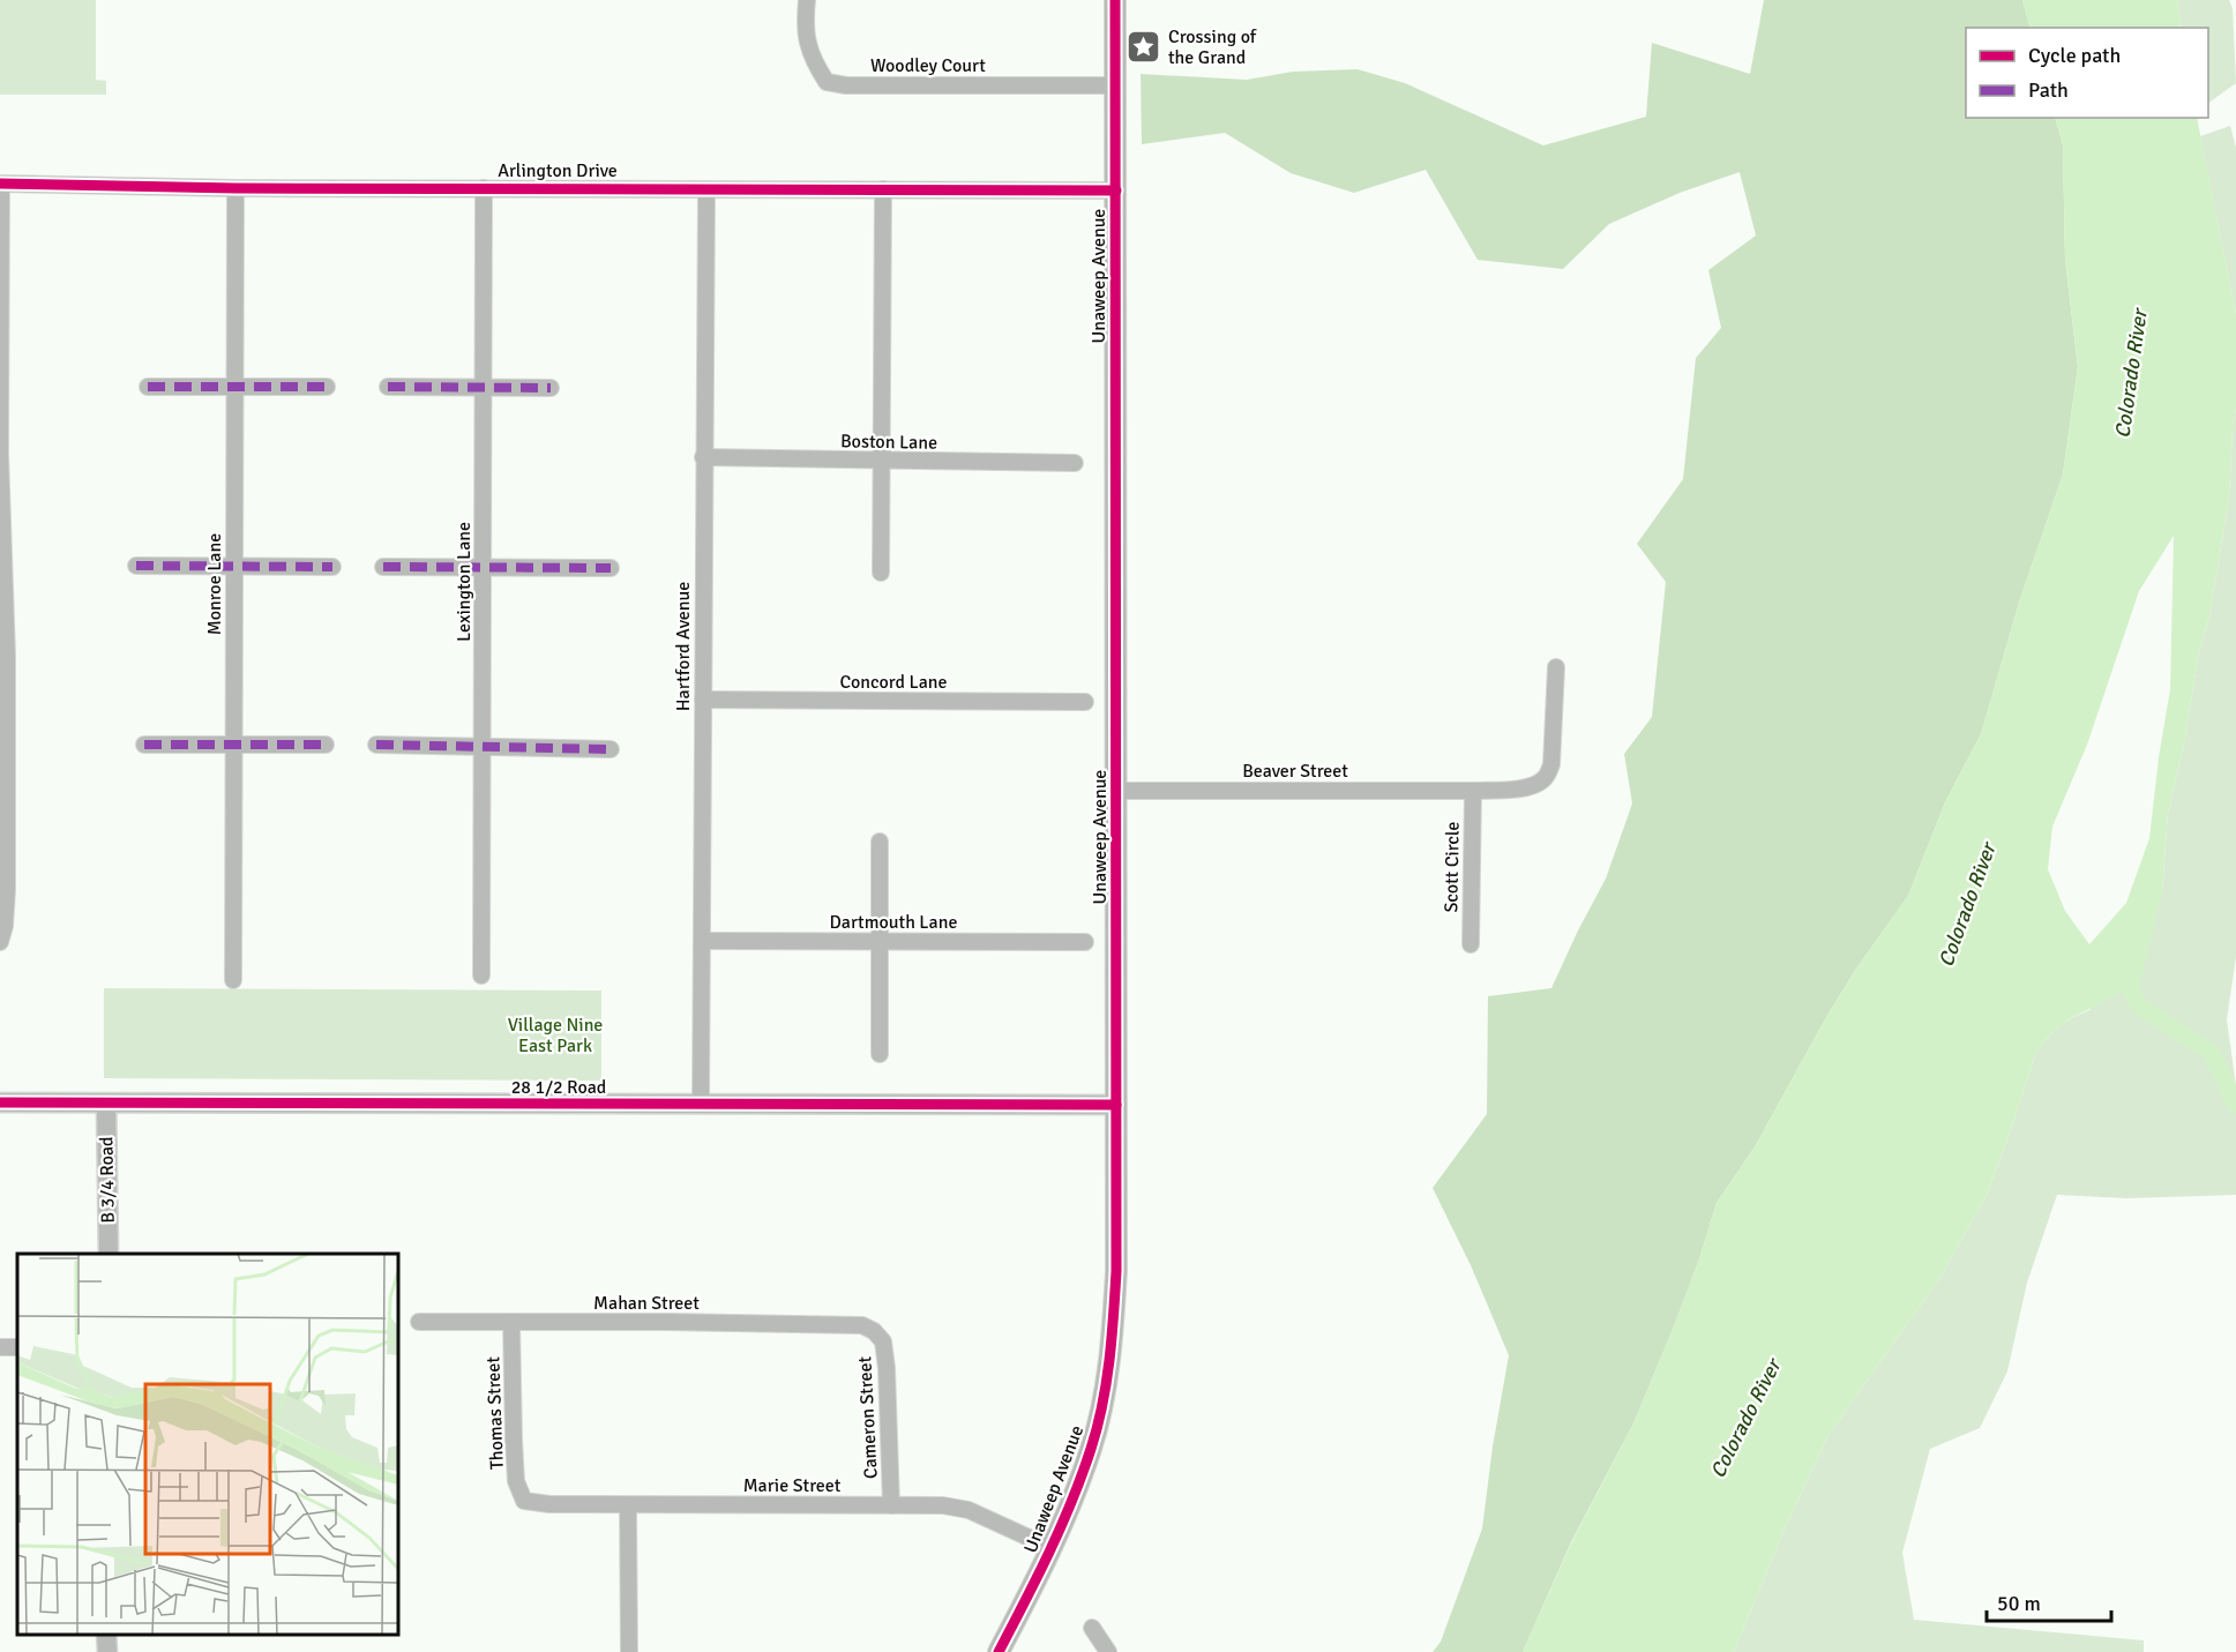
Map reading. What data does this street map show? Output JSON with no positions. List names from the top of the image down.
{
  "streets": {
    "main road": ["Unaweep Avenue"],
    "street": [
      "Woodley Court",
      "Arlington Drive",
      "Boston Lane",
      "Lexington Lane",
      "Monroe Lane",
      "Hartford Avenue",
      "Concord Lane",
      "Beaver Street",
      "Scott Circle",
      "Dartmouth Lane",
      "28 1/2 Road",
      "B 3/4 Road",
      "Mahan Street",
      "Thomas Street",
      "Cameron Street",
      "Marie Street"
    ]
  },
  "crossings": [
    ["Woodley Court", "Unaweep Avenue"],
    ["Arlington Drive", "Unaweep Avenue"],
    ["Arlington Drive", "Lexington Lane"],
    ["Arlington Drive", "Monroe Lane"],
    ["Arlington Drive", "Hartford Avenue"],
    ["Unaweep Avenue", "Beaver Street"],
    ["Unaweep Avenue", "28 1/2 Road"],
    ["Unaweep Avenue", "Marie Street"],
    ["Boston Lane", "Hartford Avenue"],
    ["Hartford Avenue", "Concord Lane"],
    ["Hartford Avenue", "Dartmouth Lane"],
    ["Hartford Avenue", "28 1/2 Road"],
    ["Beaver Street", "Scott Circle"],
    ["28 1/2 Road", "B 3/4 Road"],
    ["Mahan Street", "Thomas Street"],
    ["Mahan Street", "Cameron Street"],
    ["Thomas Street", "Marie Street"],
    ["Cameron Street", "Marie Street"]
  ],
  "water": ["Colorado River"],
  "parks": ["Village Nine East Park"],
  "places": {
    "place": ["Crossing of the Grand"]
  },
  "legend": ["Cycle path", "Path"],
  "scale_bar": "50 m"
}
